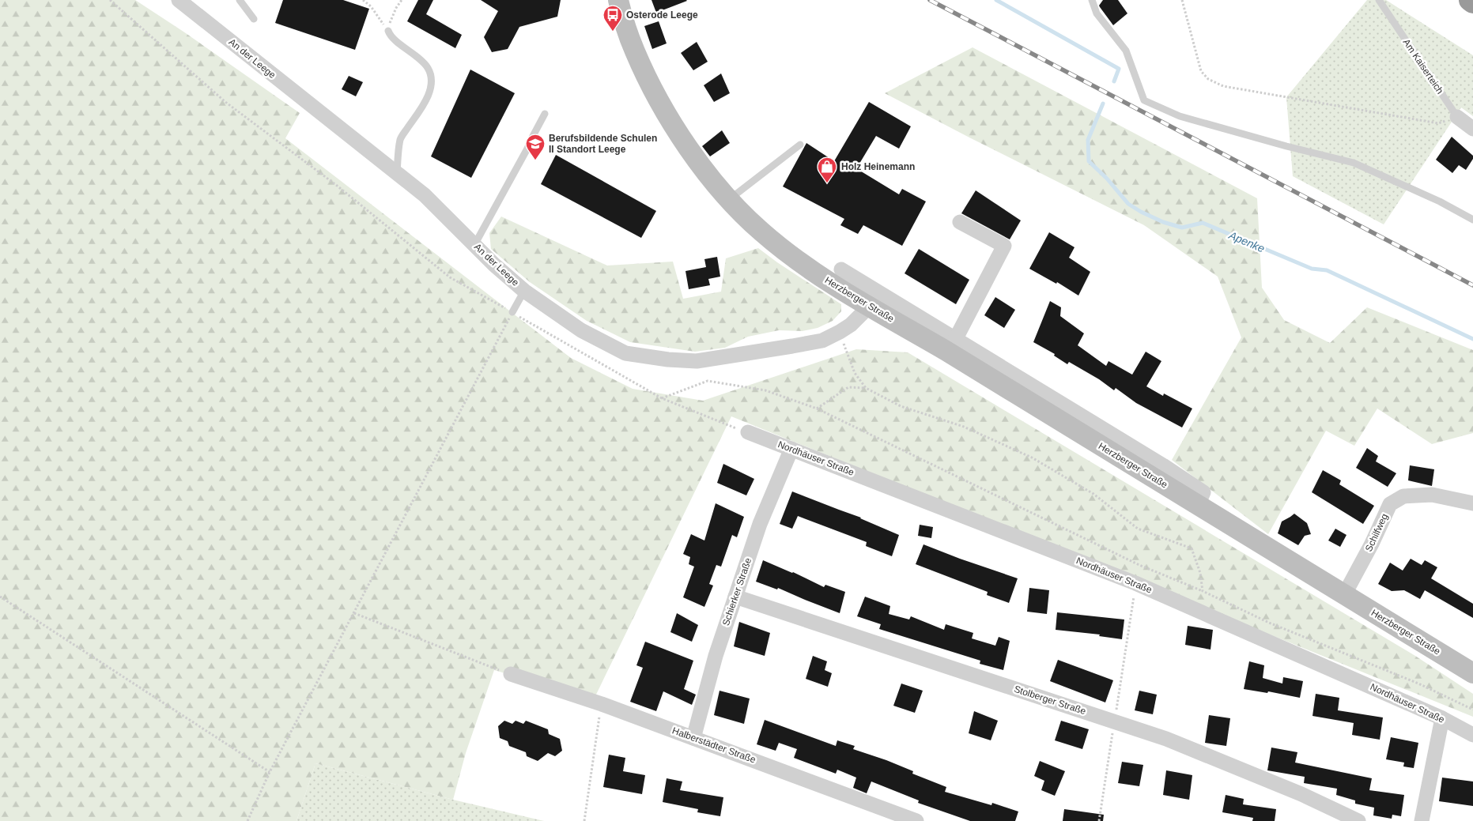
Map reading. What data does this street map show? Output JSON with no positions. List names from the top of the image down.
{
  "streets": {
    "street": [
      "An der Leege",
      "Am Kaiserteich",
      "Herzberger Straße",
      "Nordhäuser Straße",
      "Schilfweg",
      "Schierker Straße",
      "Stolberger Straße",
      "Halberstädter Straße"
    ]
  },
  "crossings": [
    ["An der Leege", "Herzberger Straße"],
    ["Herzberger Straße", "Schilfweg"],
    ["Nordhäuser Straße", "Schierker Straße"],
    ["Schierker Straße", "Stolberger Straße"],
    ["Schierker Straße", "Halberstädter Straße"]
  ],
  "water": ["Apenke"],
  "places": {
    "bus stop": ["Osterode Leege"],
    "school or university": ["Berufsbildende Schulen II Standort Leege"],
    "shop": ["Holz Heinemann"]
  }
}
